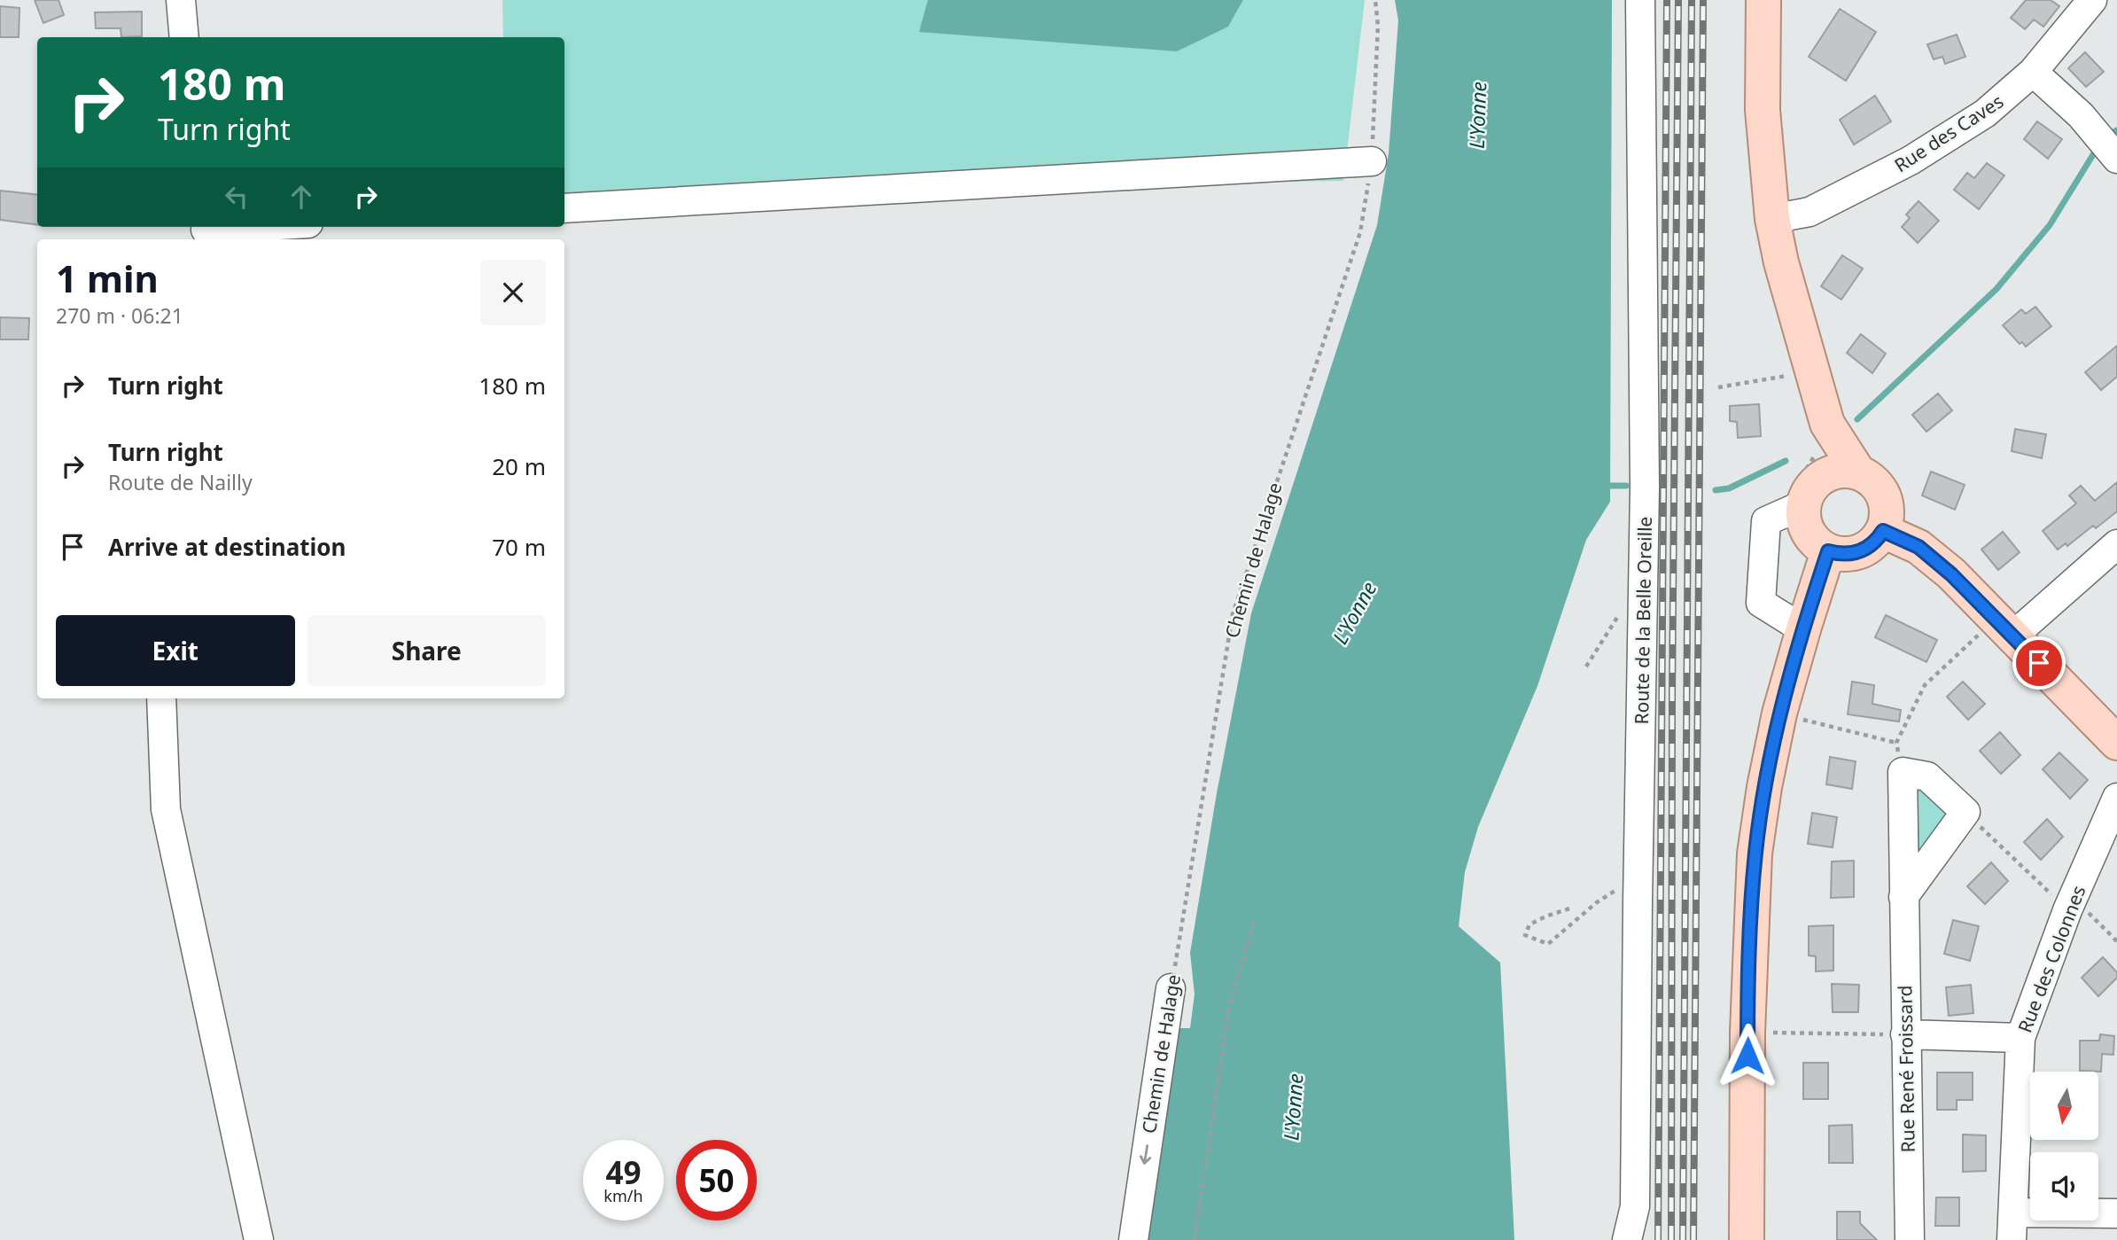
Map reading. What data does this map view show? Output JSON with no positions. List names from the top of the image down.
{
  "streets": {
    "street": [
      "Rue des Caves",
      "Chemin de Halage",
      "Route de la Belle Oreille",
      "Rue des Colonnes",
      "Rue René Froissard"
    ]
  },
  "water": ["L'Yonne"],
  "north": "bottom",
  "page": {
    "turn": ["180 m", "Turn right"],
    "heading": ["1 min", "270 m · 06:21"],
    "list": [
      {
        "name": "Turn right",
        "value": "180 m"
      },
      {
        "name": "Turn right",
        "note": "Route de Nailly",
        "value": "20 m"
      },
      {
        "name": "Arrive at destination",
        "value": "70 m"
      }
    ],
    "buttons": ["Exit", "Share"],
    "speed": "49 km/h",
    "limit": "50"
  }
}
